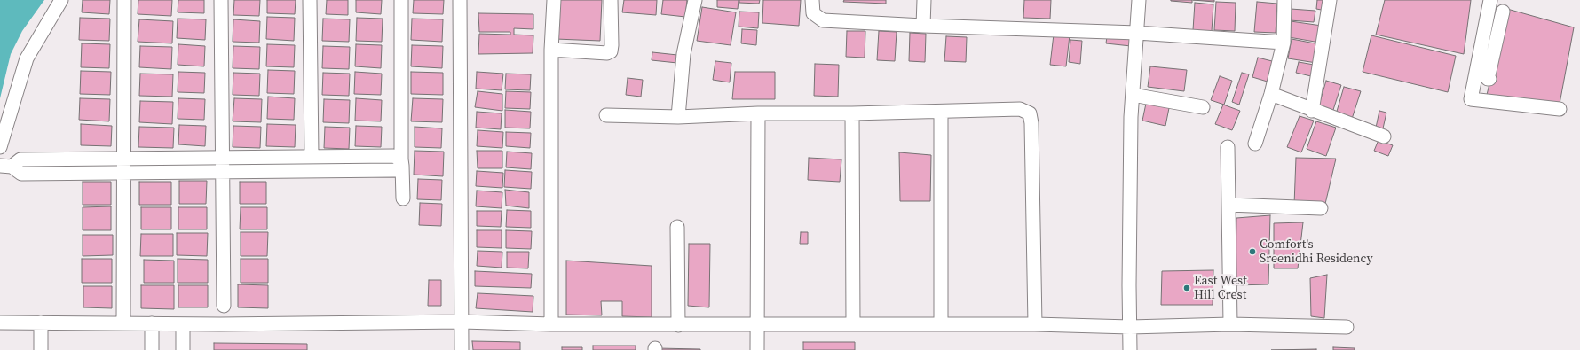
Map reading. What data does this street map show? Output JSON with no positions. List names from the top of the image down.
{
  "places": ["Comfort's Sreenidhi Residency", "East West Hill Crest"]
}
